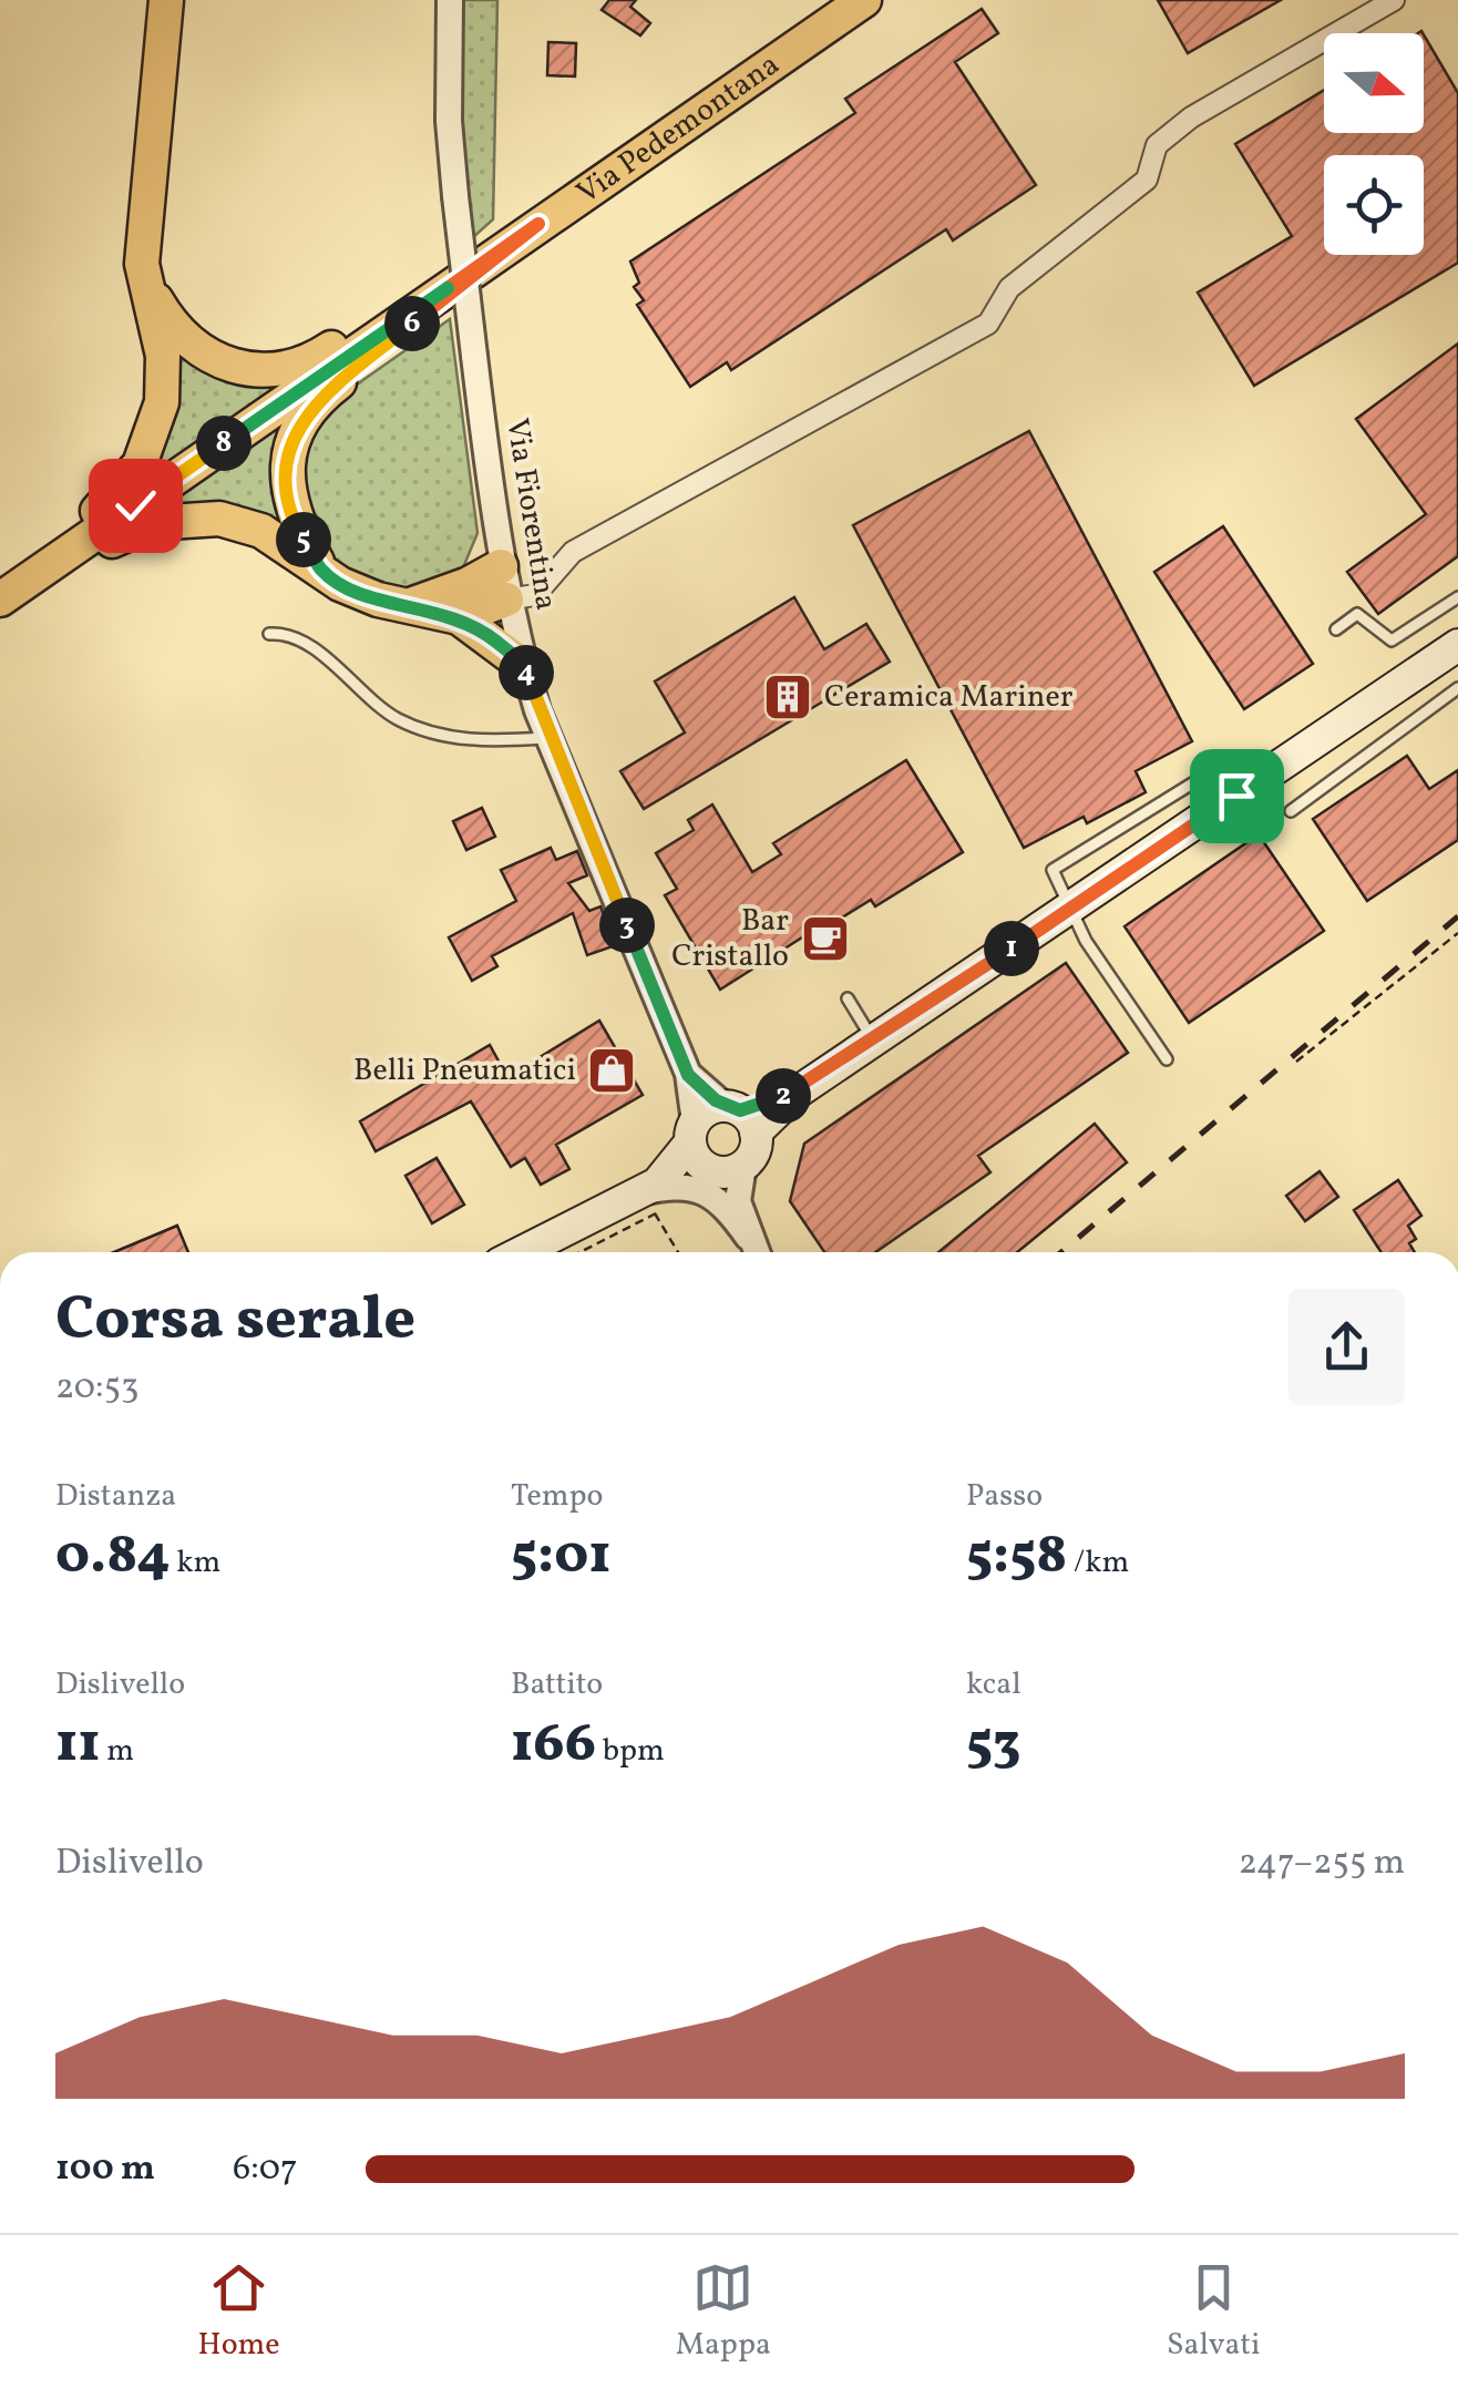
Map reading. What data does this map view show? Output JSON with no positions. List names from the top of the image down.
{
  "streets": {
    "main road": ["Via Pedemontana"],
    "street": ["Via Fiorentina"]
  },
  "places": {
    "building": ["Ceramica Mariner"],
    "cafe": ["Bar Cristallo"],
    "shop": ["Belli Pneumatici"]
  },
  "north": "right",
  "page": {
    "pins": [
      "6",
      "8",
      "5",
      "4",
      "3",
      "1",
      "2"
    ],
    "heading": ["Corsa serale", "20:53"],
    "stats": [
      ["Distanza", "0.84 km"],
      ["Tempo", "5:01"],
      ["Passo", "5:58 /km"],
      ["Dislivello", "11 m"],
      ["Battito", "166 bpm"],
      ["kcal", "53"]
    ],
    "chart": ["Dislivello", "247–255 m"],
    "list": [
      {
        "name": "100 m",
        "note": "6:07"
      }
    ],
    "tabs": ["Home", "Mappa", "Salvati"]
  }
}
